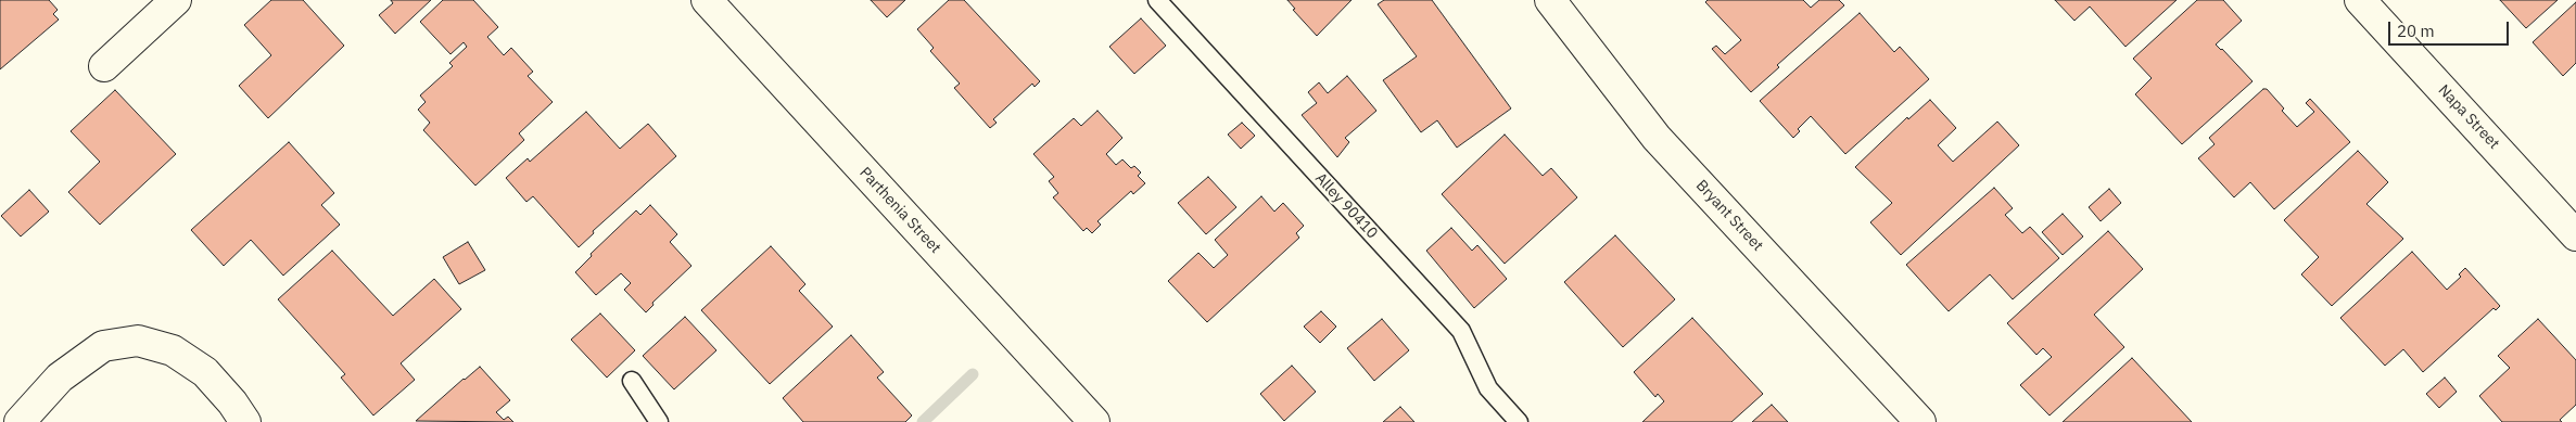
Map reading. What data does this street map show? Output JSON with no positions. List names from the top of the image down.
{
  "streets": {
    "street": ["Napa Street", "Parthenia Street", "Bryant Street"],
    "lane": ["Alley 90410"]
  },
  "scale_bar": "20 m"
}
